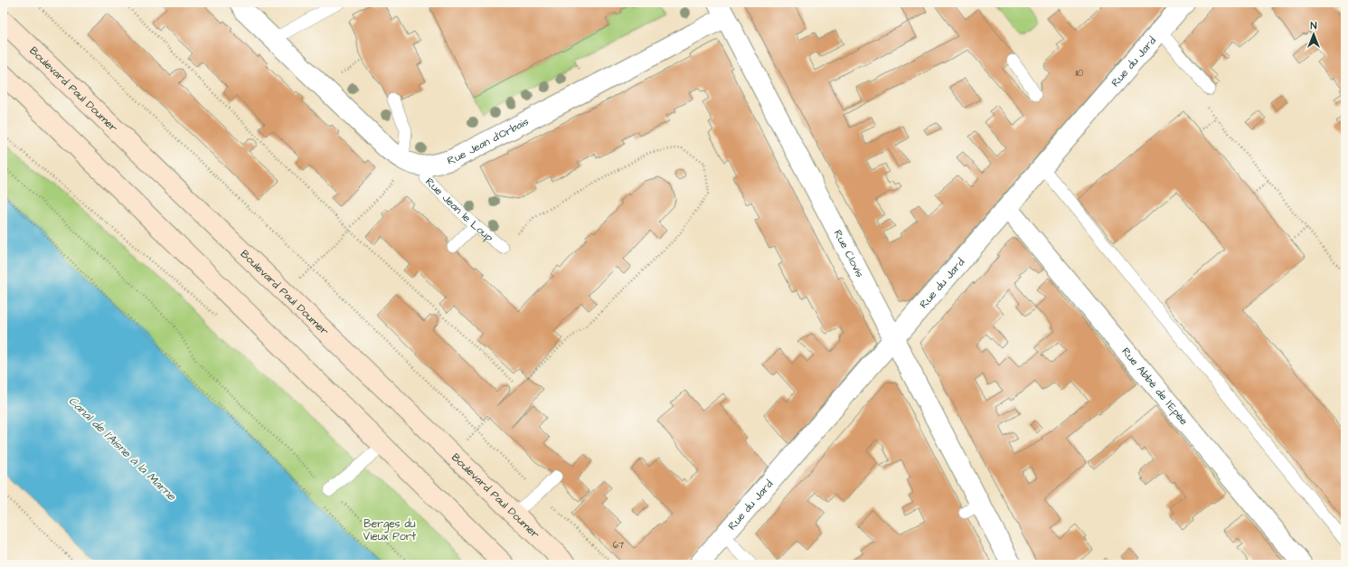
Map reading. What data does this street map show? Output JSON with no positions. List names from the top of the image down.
{
  "streets": {
    "main road": ["Boulevard Paul Doumer"],
    "street": [
      "Rue du Jard",
      "Rue Jean d'Orbais",
      "Rue Clovis",
      "Rue Abbé de l'Epée"
    ],
    "lane": ["Rue Jean le Loup"]
  },
  "crossings": [
    ["Rue du Jard", "Rue Clovis"],
    ["Rue du Jard", "Rue Abbé de l'Epée"],
    ["Rue Jean d'Orbais", "Rue Jean le Loup"],
    ["Rue Jean d'Orbais", "Rue Clovis"]
  ],
  "water": ["Canal de l'Aisne à la Marne"],
  "parks": ["Berges du Vieux Port"],
  "house_numbers": ["110", "67"],
  "north": "top"
}
